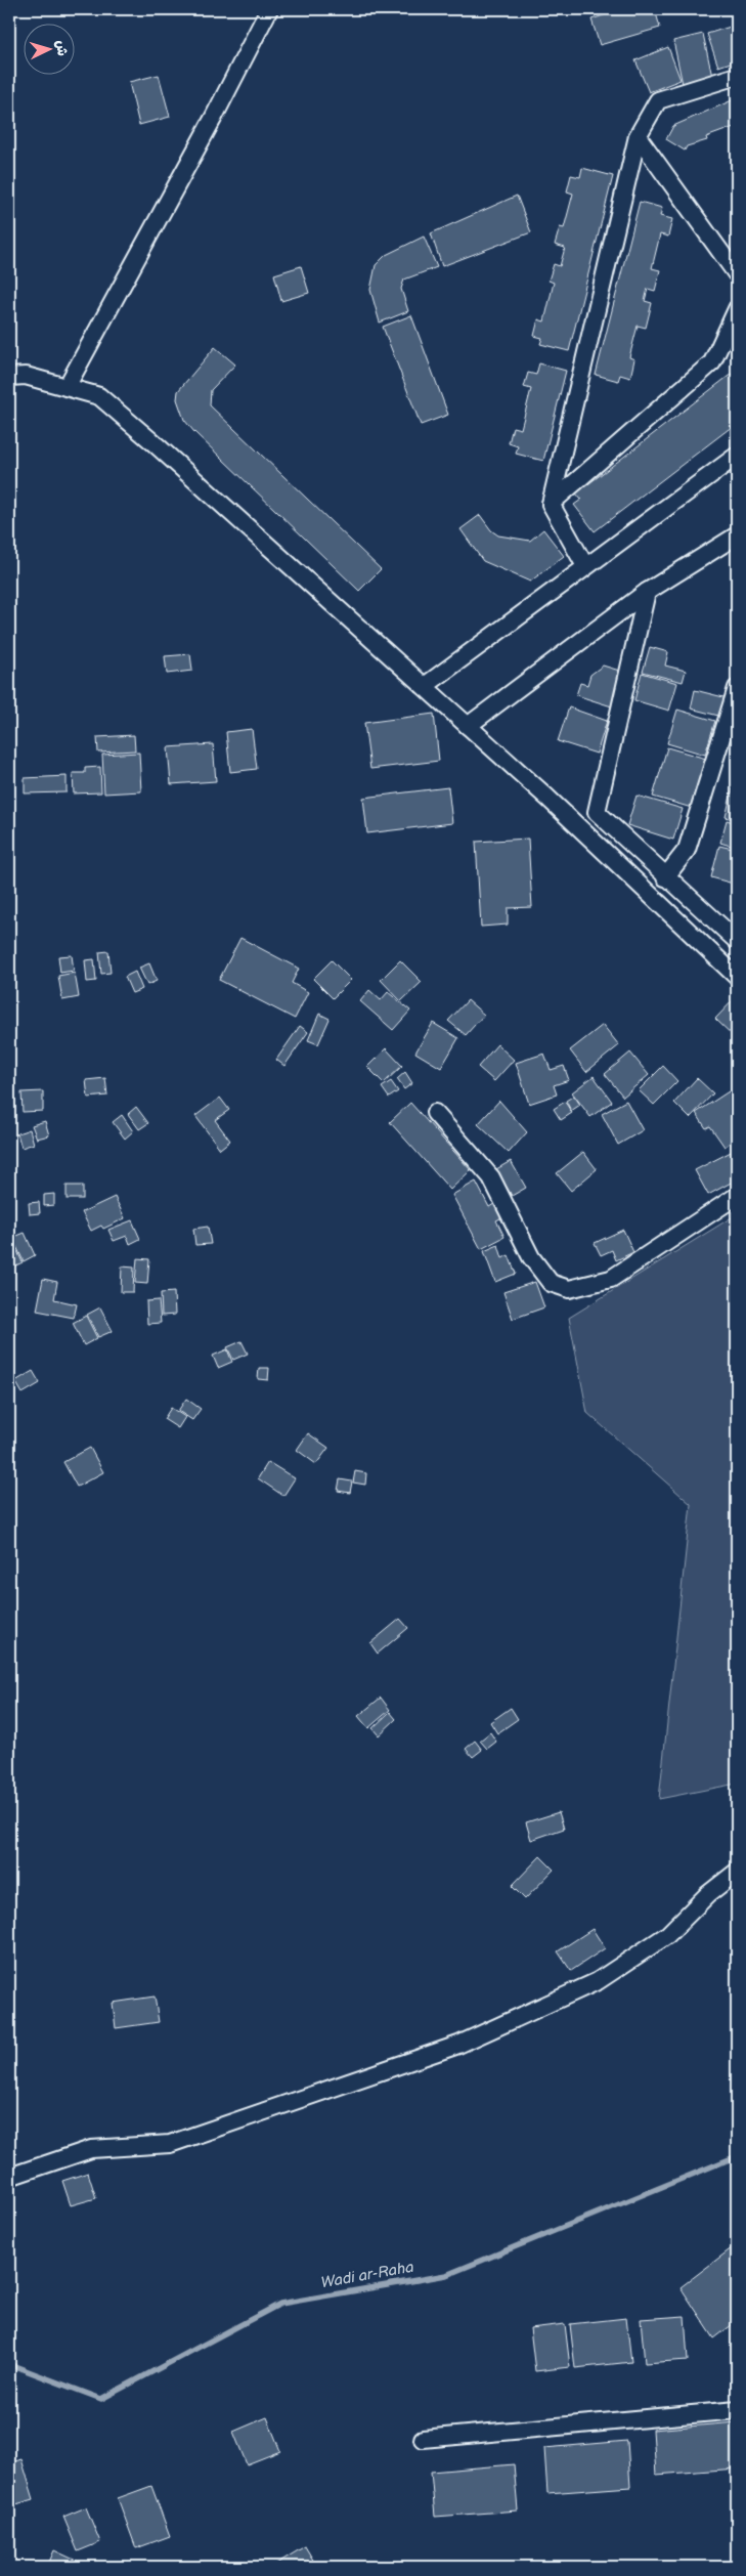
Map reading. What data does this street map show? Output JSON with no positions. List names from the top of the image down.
{
  "water": ["Wadi ar-Raha"],
  "north": "right"
}
